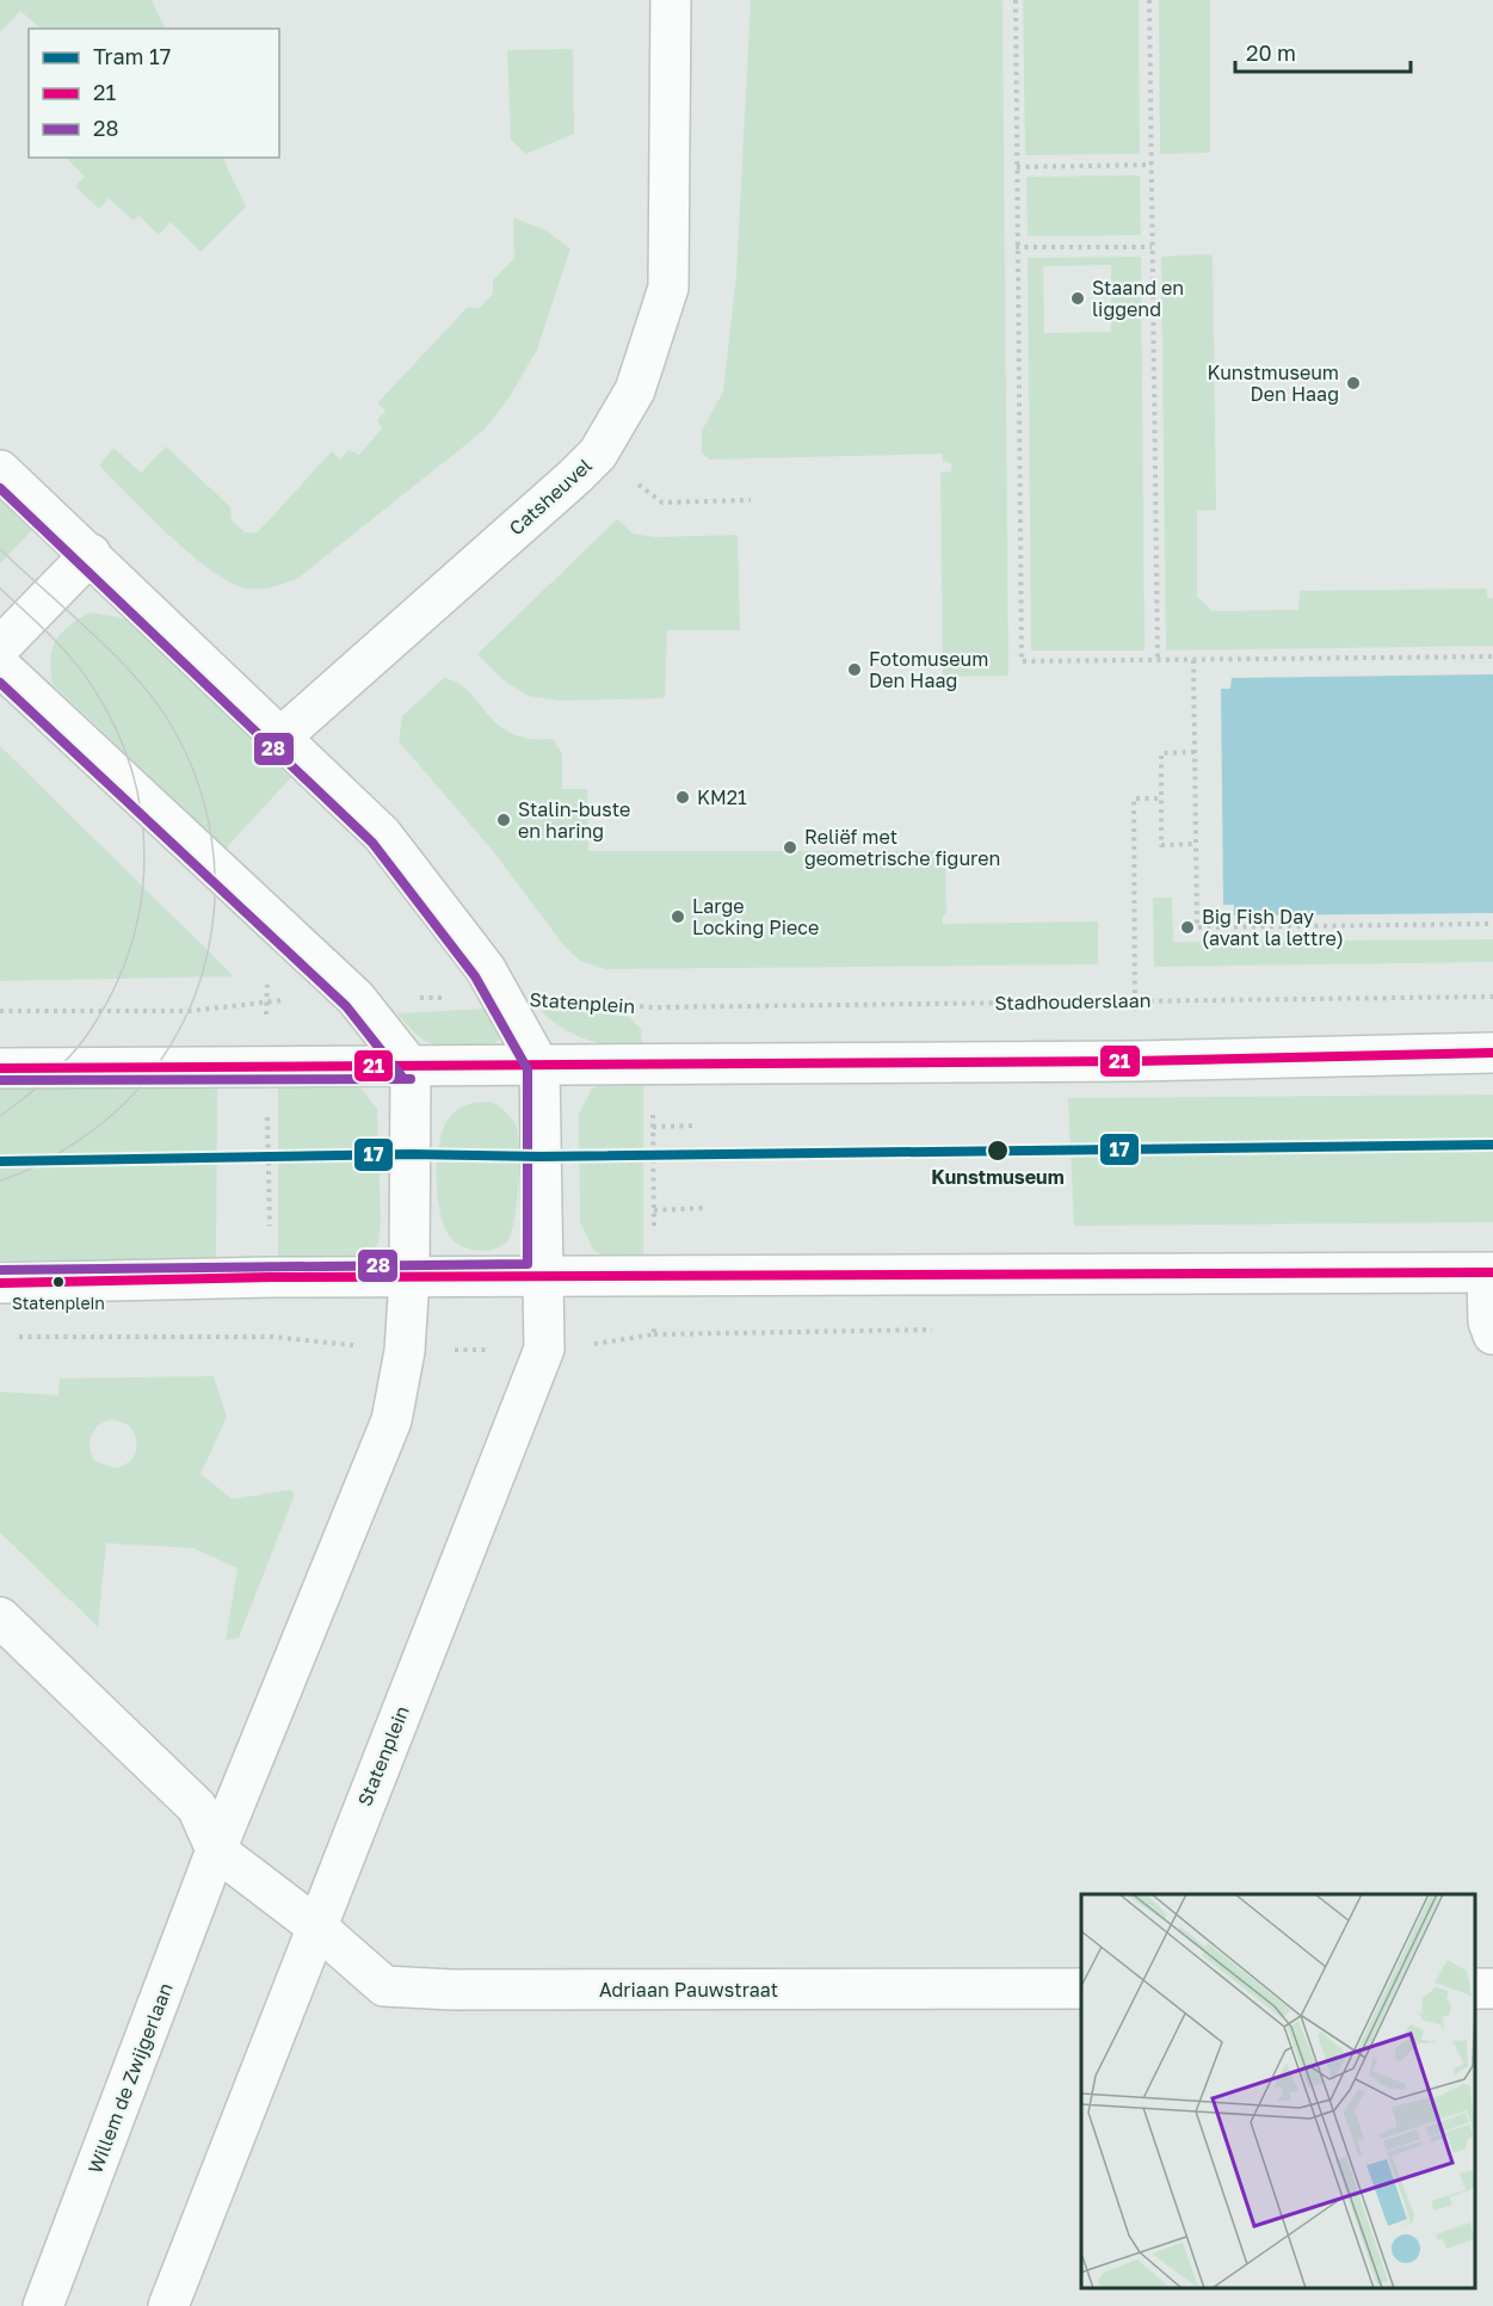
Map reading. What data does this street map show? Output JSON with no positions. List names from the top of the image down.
{
  "streets": {
    "street": [
      "Catsheuvel",
      "Statenplein",
      "Adriaan Pauwstraat",
      "Willem de Zwijgerlaan"
    ],
    "path": ["Stadhouderslaan"]
  },
  "crossings": [
    ["Catsheuvel", "Statenplein"],
    ["Stadhouderslaan", "Statenplein"],
    ["Statenplein", "Adriaan Pauwstraat"]
  ],
  "places": [
    "Staand en liggend",
    "Kunstmuseum Den Haag",
    "Fotomuseum Den Haag",
    "KM21",
    "Stalin-buste en haring",
    "Reliëf met geometrische figuren",
    "Large Locking Piece",
    "Big Fish Day (avant la lettre)",
    "Kunstmuseum",
    "Statenplein"
  ],
  "lines": ["transit line 28", "transit line 21", "tram line 17"],
  "legend": ["Tram 17", "21", "28"],
  "scale_bar": "20 m"
}
